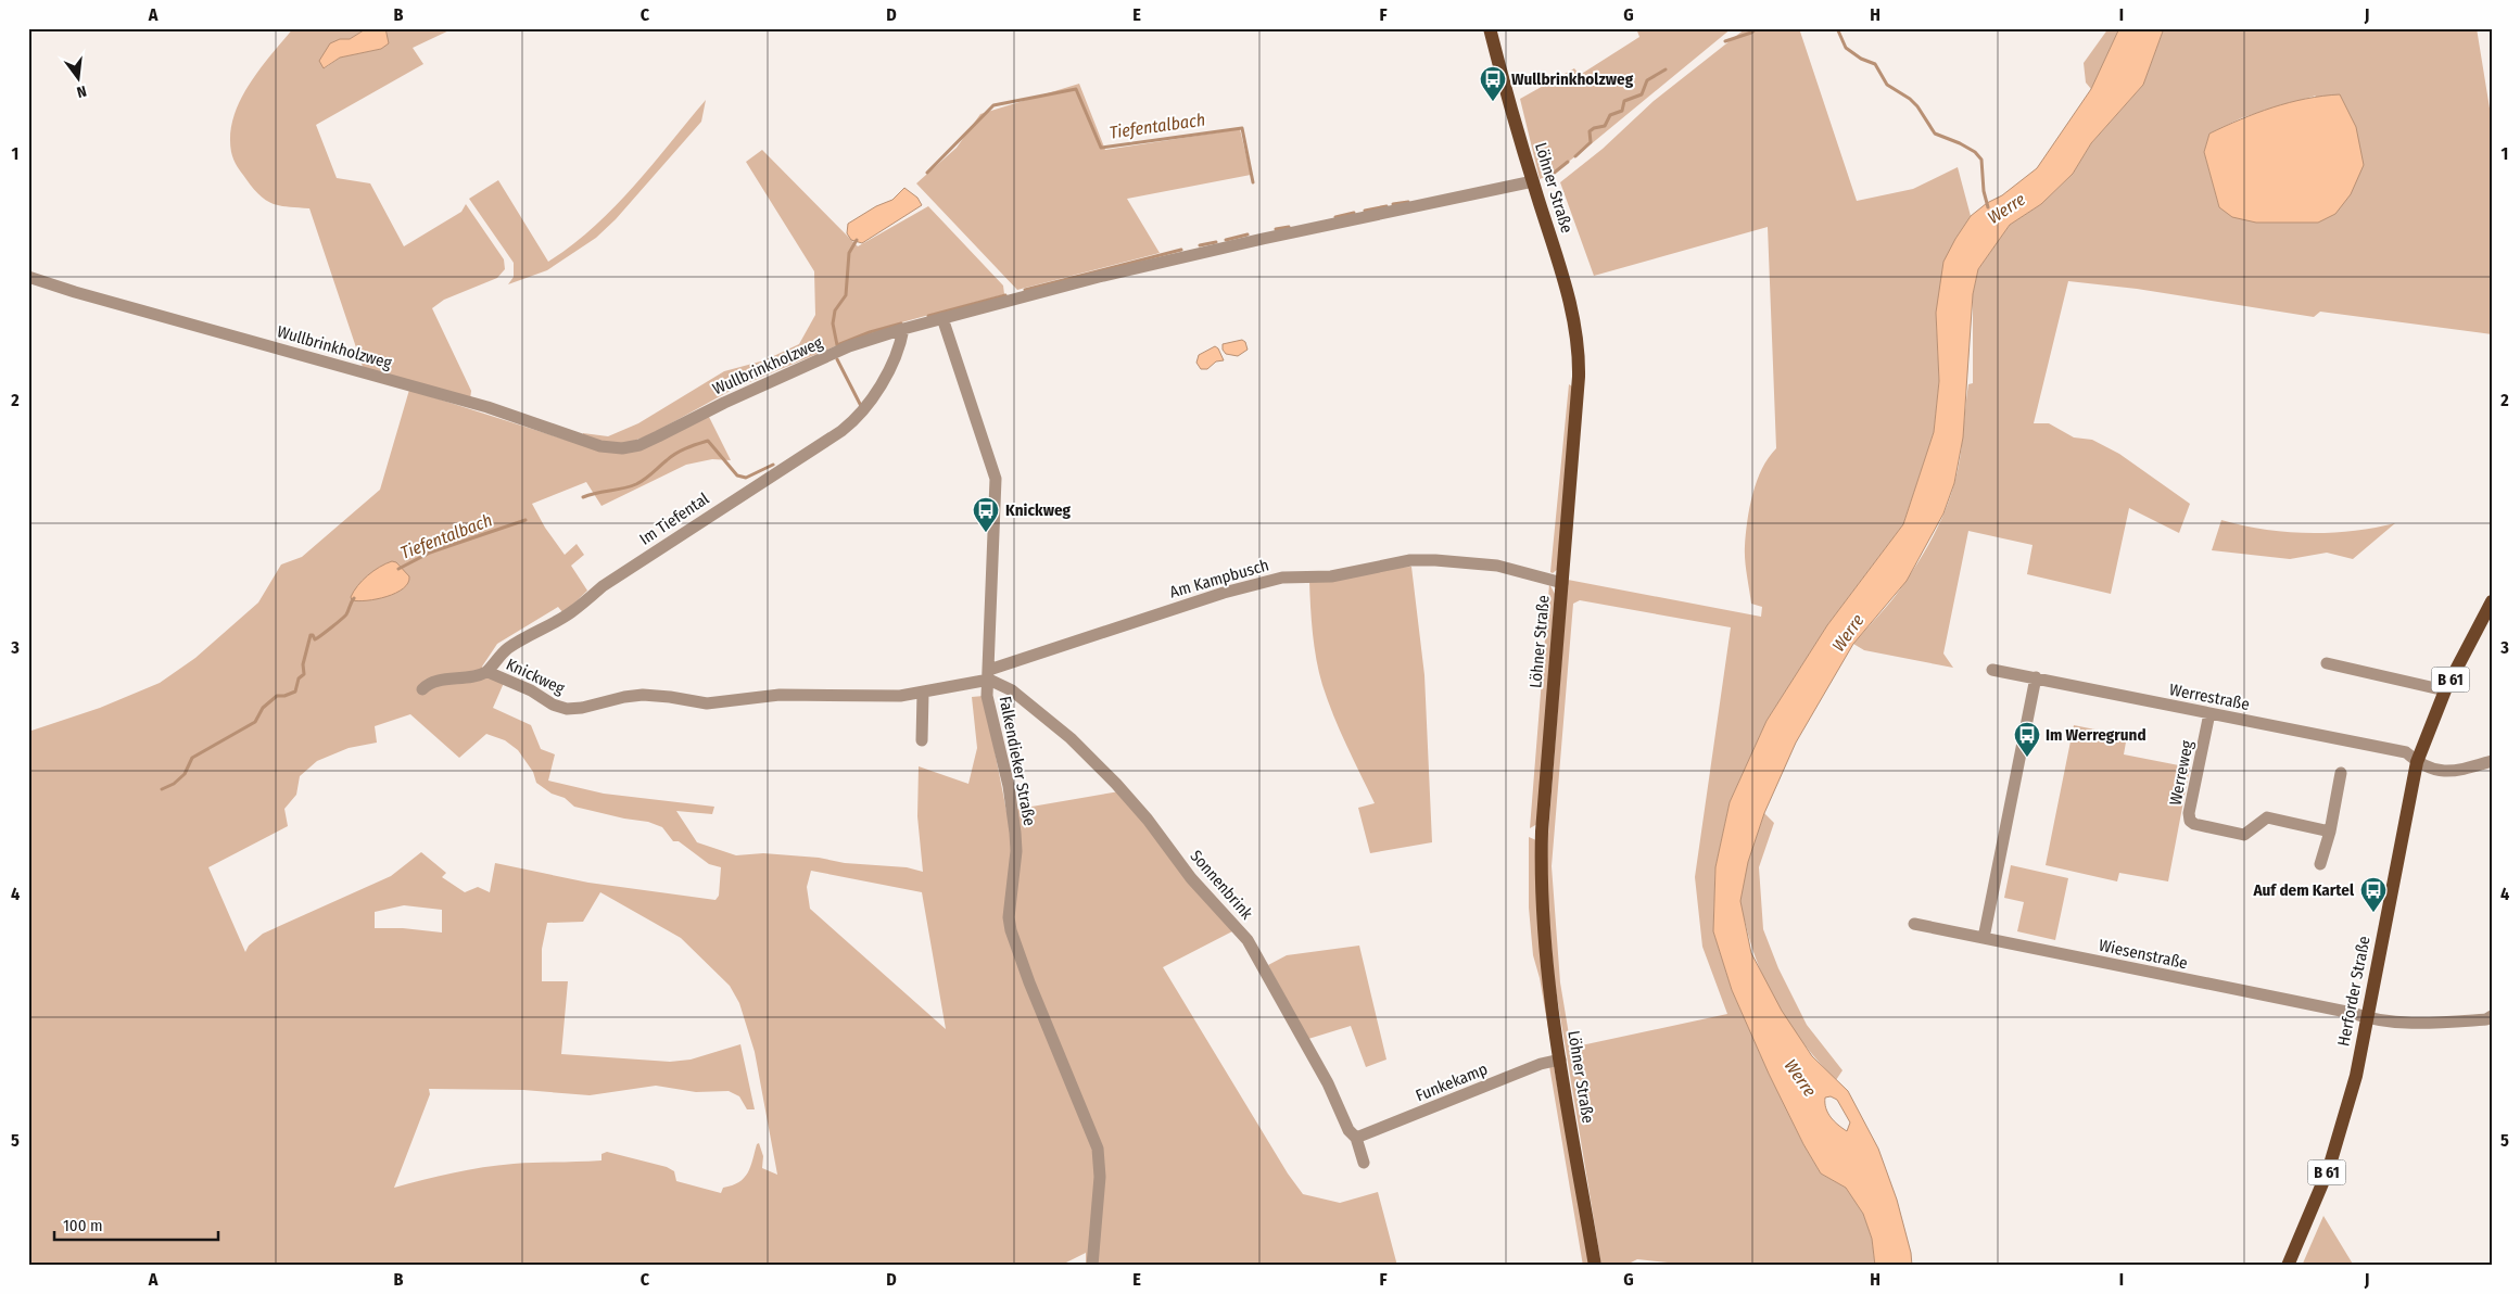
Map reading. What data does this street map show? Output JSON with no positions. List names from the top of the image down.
{
  "streets": {
    "main road": ["Löhner Straße", "B 61", "Herforder Straße"],
    "street": [
      "Wullbrinkholzweg",
      "Im Tiefental",
      "Am Kampbusch",
      "Knickweg",
      "Werrestraße",
      "Falkendieker Straße",
      "Werreweg",
      "Sonnenbrink",
      "Wiesenstraße",
      "Funkekamp"
    ]
  },
  "crossings": [
    ["Löhner Straße", "Wullbrinkholzweg"],
    ["Löhner Straße", "Am Kampbusch"],
    ["Löhner Straße", "Funkekamp"],
    ["Wullbrinkholzweg", "Im Tiefental"],
    ["Wullbrinkholzweg", "Falkendieker Straße"],
    ["Im Tiefental", "Knickweg"],
    ["Am Kampbusch", "Knickweg"],
    ["Am Kampbusch", "Falkendieker Straße"],
    ["Am Kampbusch", "Sonnenbrink"],
    ["Knickweg", "Falkendieker Straße"],
    ["Knickweg", "Sonnenbrink"],
    ["Werrestraße", "Werreweg"],
    ["Werrestraße", "Herforder Straße"],
    ["Falkendieker Straße", "Sonnenbrink"],
    ["Sonnenbrink", "Funkekamp"],
    ["Wiesenstraße", "Herforder Straße"]
  ],
  "water": ["Tiefentalbach", "Werre"],
  "places": {
    "bus stop": [
      "Wullbrinkholzweg",
      "Knickweg",
      "Im Werregrund",
      "Auf dem Kartel"
    ]
  },
  "scale_bar": "100 m",
  "north": "bottom",
  "grid": {
    "columns": [
      "A",
      "B",
      "C",
      "D",
      "E",
      "F",
      "G",
      "H",
      "I",
      "J"
    ],
    "rows": [
      "1",
      "2",
      "3",
      "4",
      "5"
    ]
  }
}
